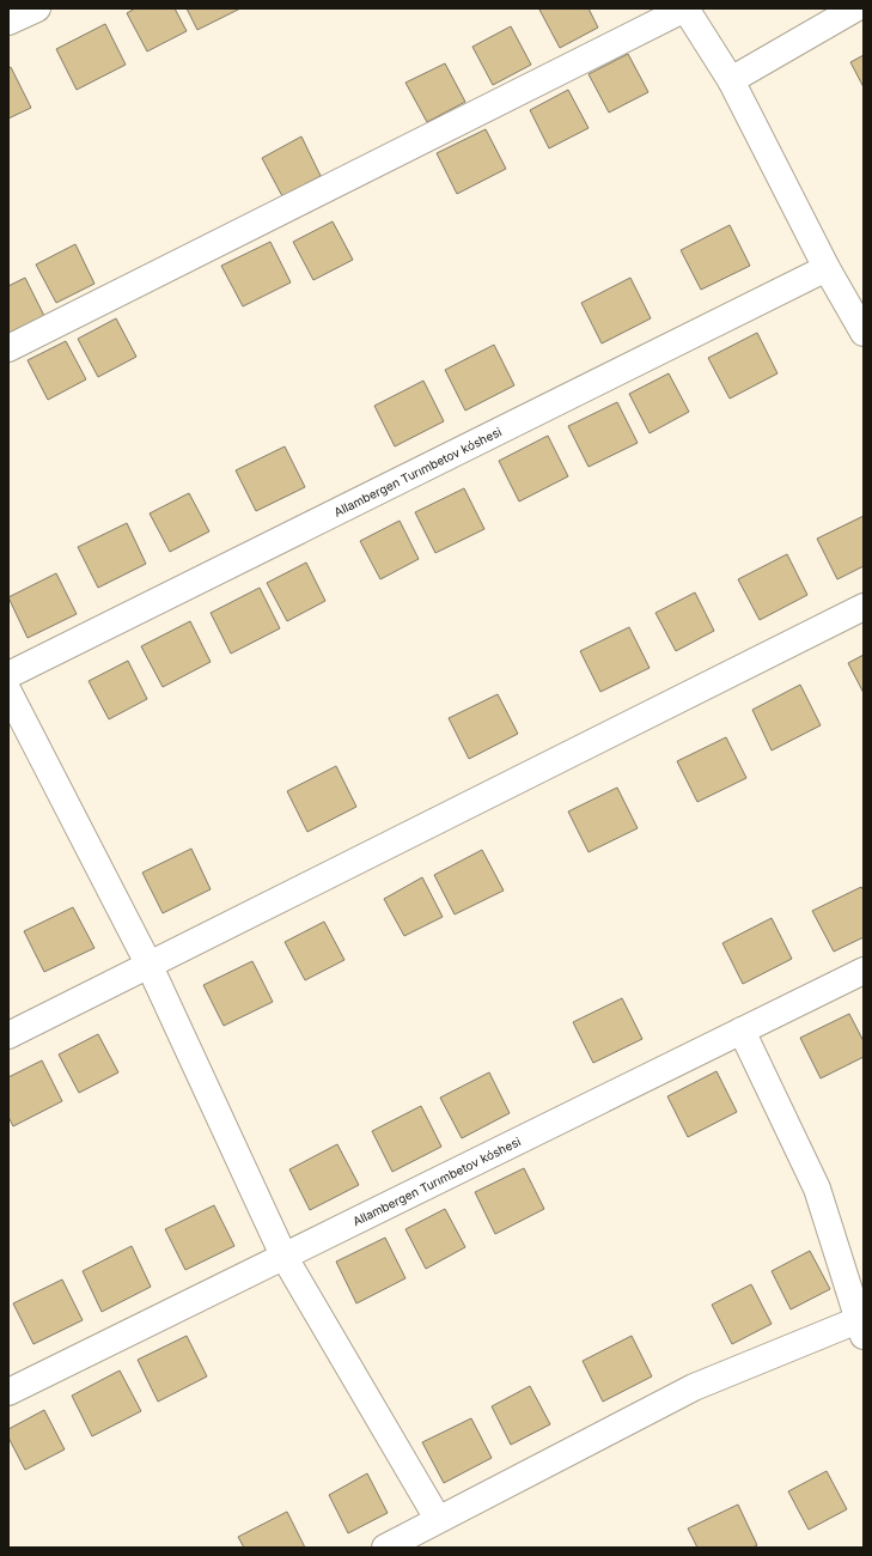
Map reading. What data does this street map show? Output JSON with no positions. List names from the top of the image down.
{
  "streets": {
    "street": ["Allambergen Turımbetov kóshesi"]
  }
}
